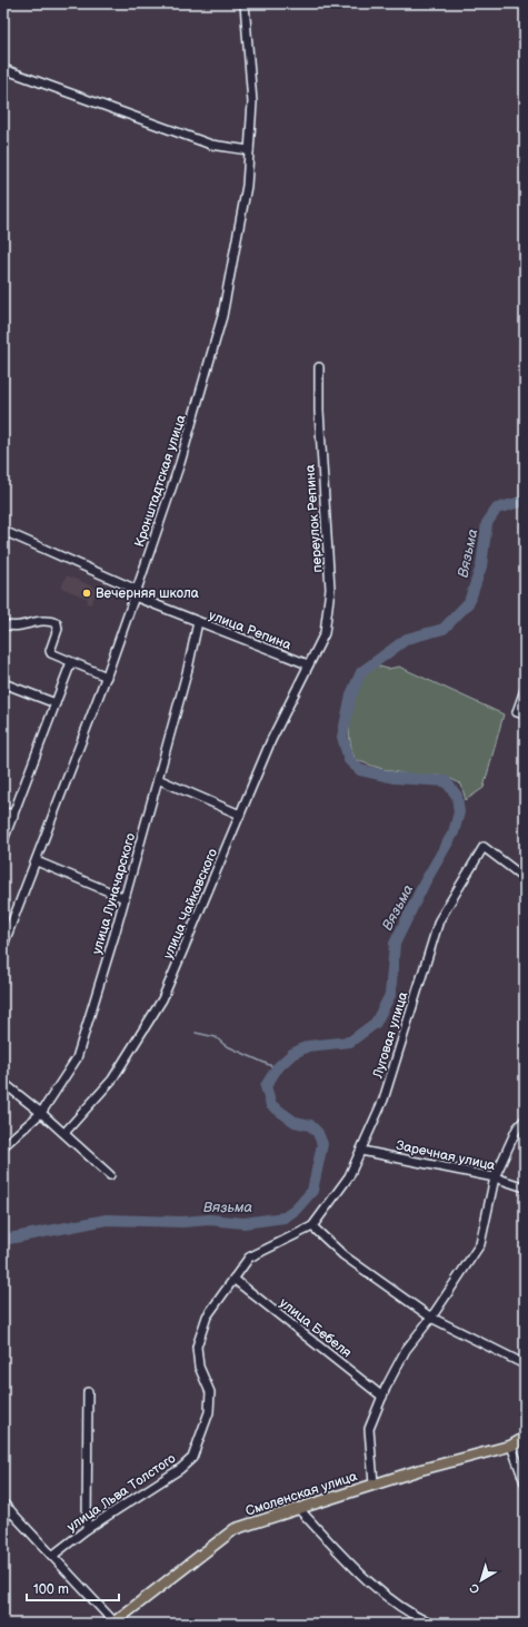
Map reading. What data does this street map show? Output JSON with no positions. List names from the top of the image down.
{
  "streets": {
    "main road": ["Смоленская улица"],
    "street": [
      "Кронштадтская улица",
      "переулок Репина",
      "улица Репина",
      "улица Луначарского",
      "улица Чайковского",
      "Луговая улица",
      "Заречная улица",
      "улица Бебеля",
      "улица Льва Толстого"
    ]
  },
  "crossings": [
    ["Кронштадтская улица", "улица Репина"],
    ["переулок Репина", "улица Репина"],
    ["переулок Репина", "улица Чайковского"],
    ["улица Репина", "улица Луначарского"],
    ["улица Репина", "улица Чайковского"],
    ["Луговая улица", "Заречная улица"],
    ["Луговая улица", "улица Льва Толстого"],
    ["улица Бебеля", "улица Льва Толстого"]
  ],
  "water": ["Вязьма"],
  "places": ["Вечерняя школа"],
  "scale_bar": "100 m",
  "north": "bottom left"
}
